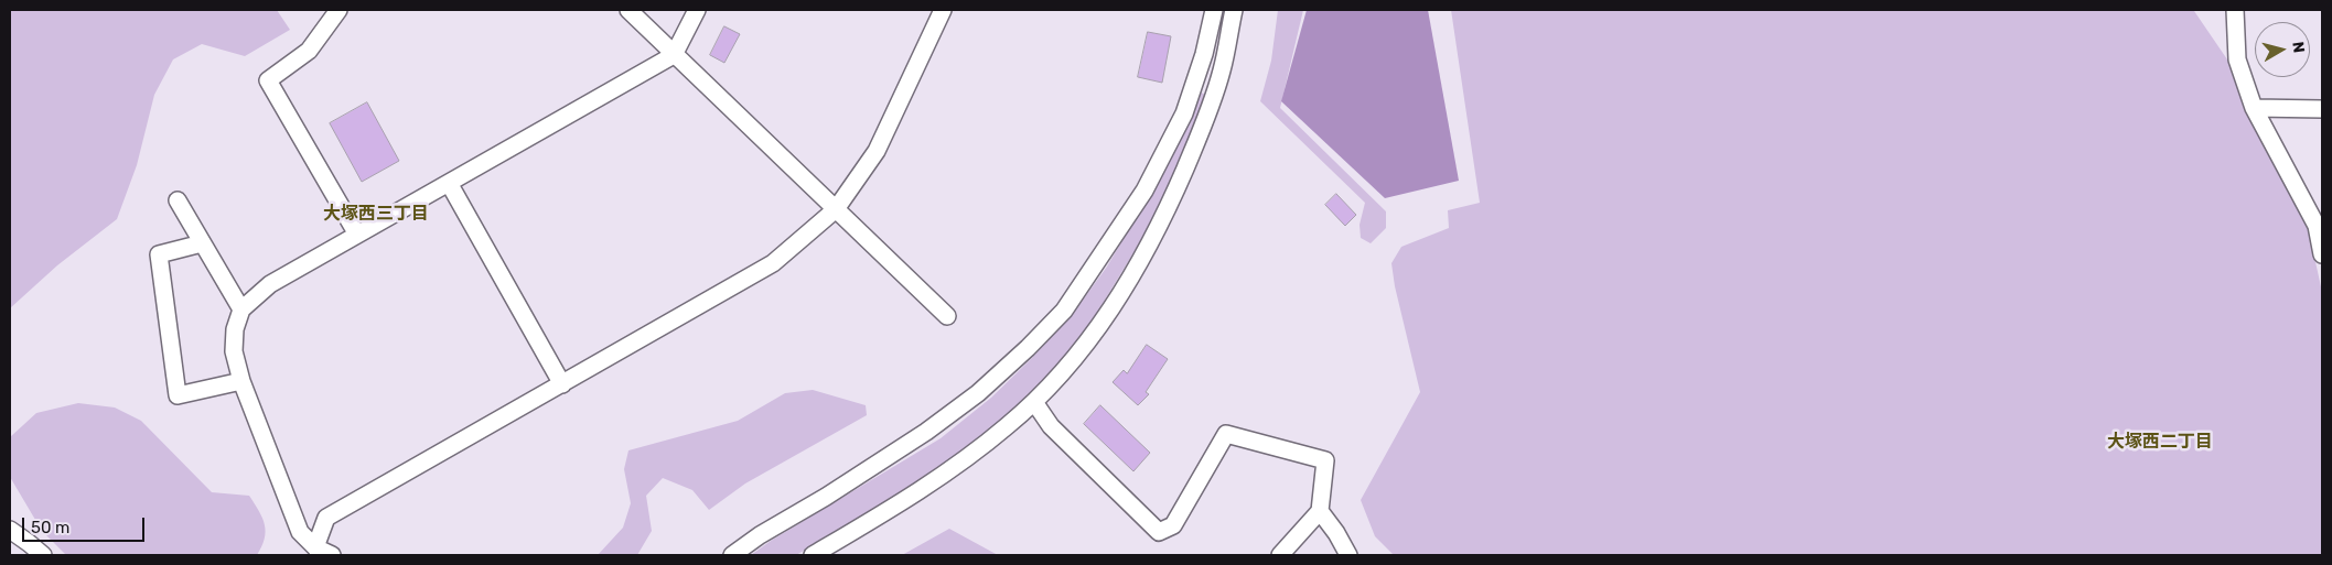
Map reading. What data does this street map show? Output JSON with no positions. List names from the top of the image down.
{
  "districts": ["大塚西三丁目", "大塚西二丁目"],
  "scale_bar": "50 m",
  "north": "right"
}
